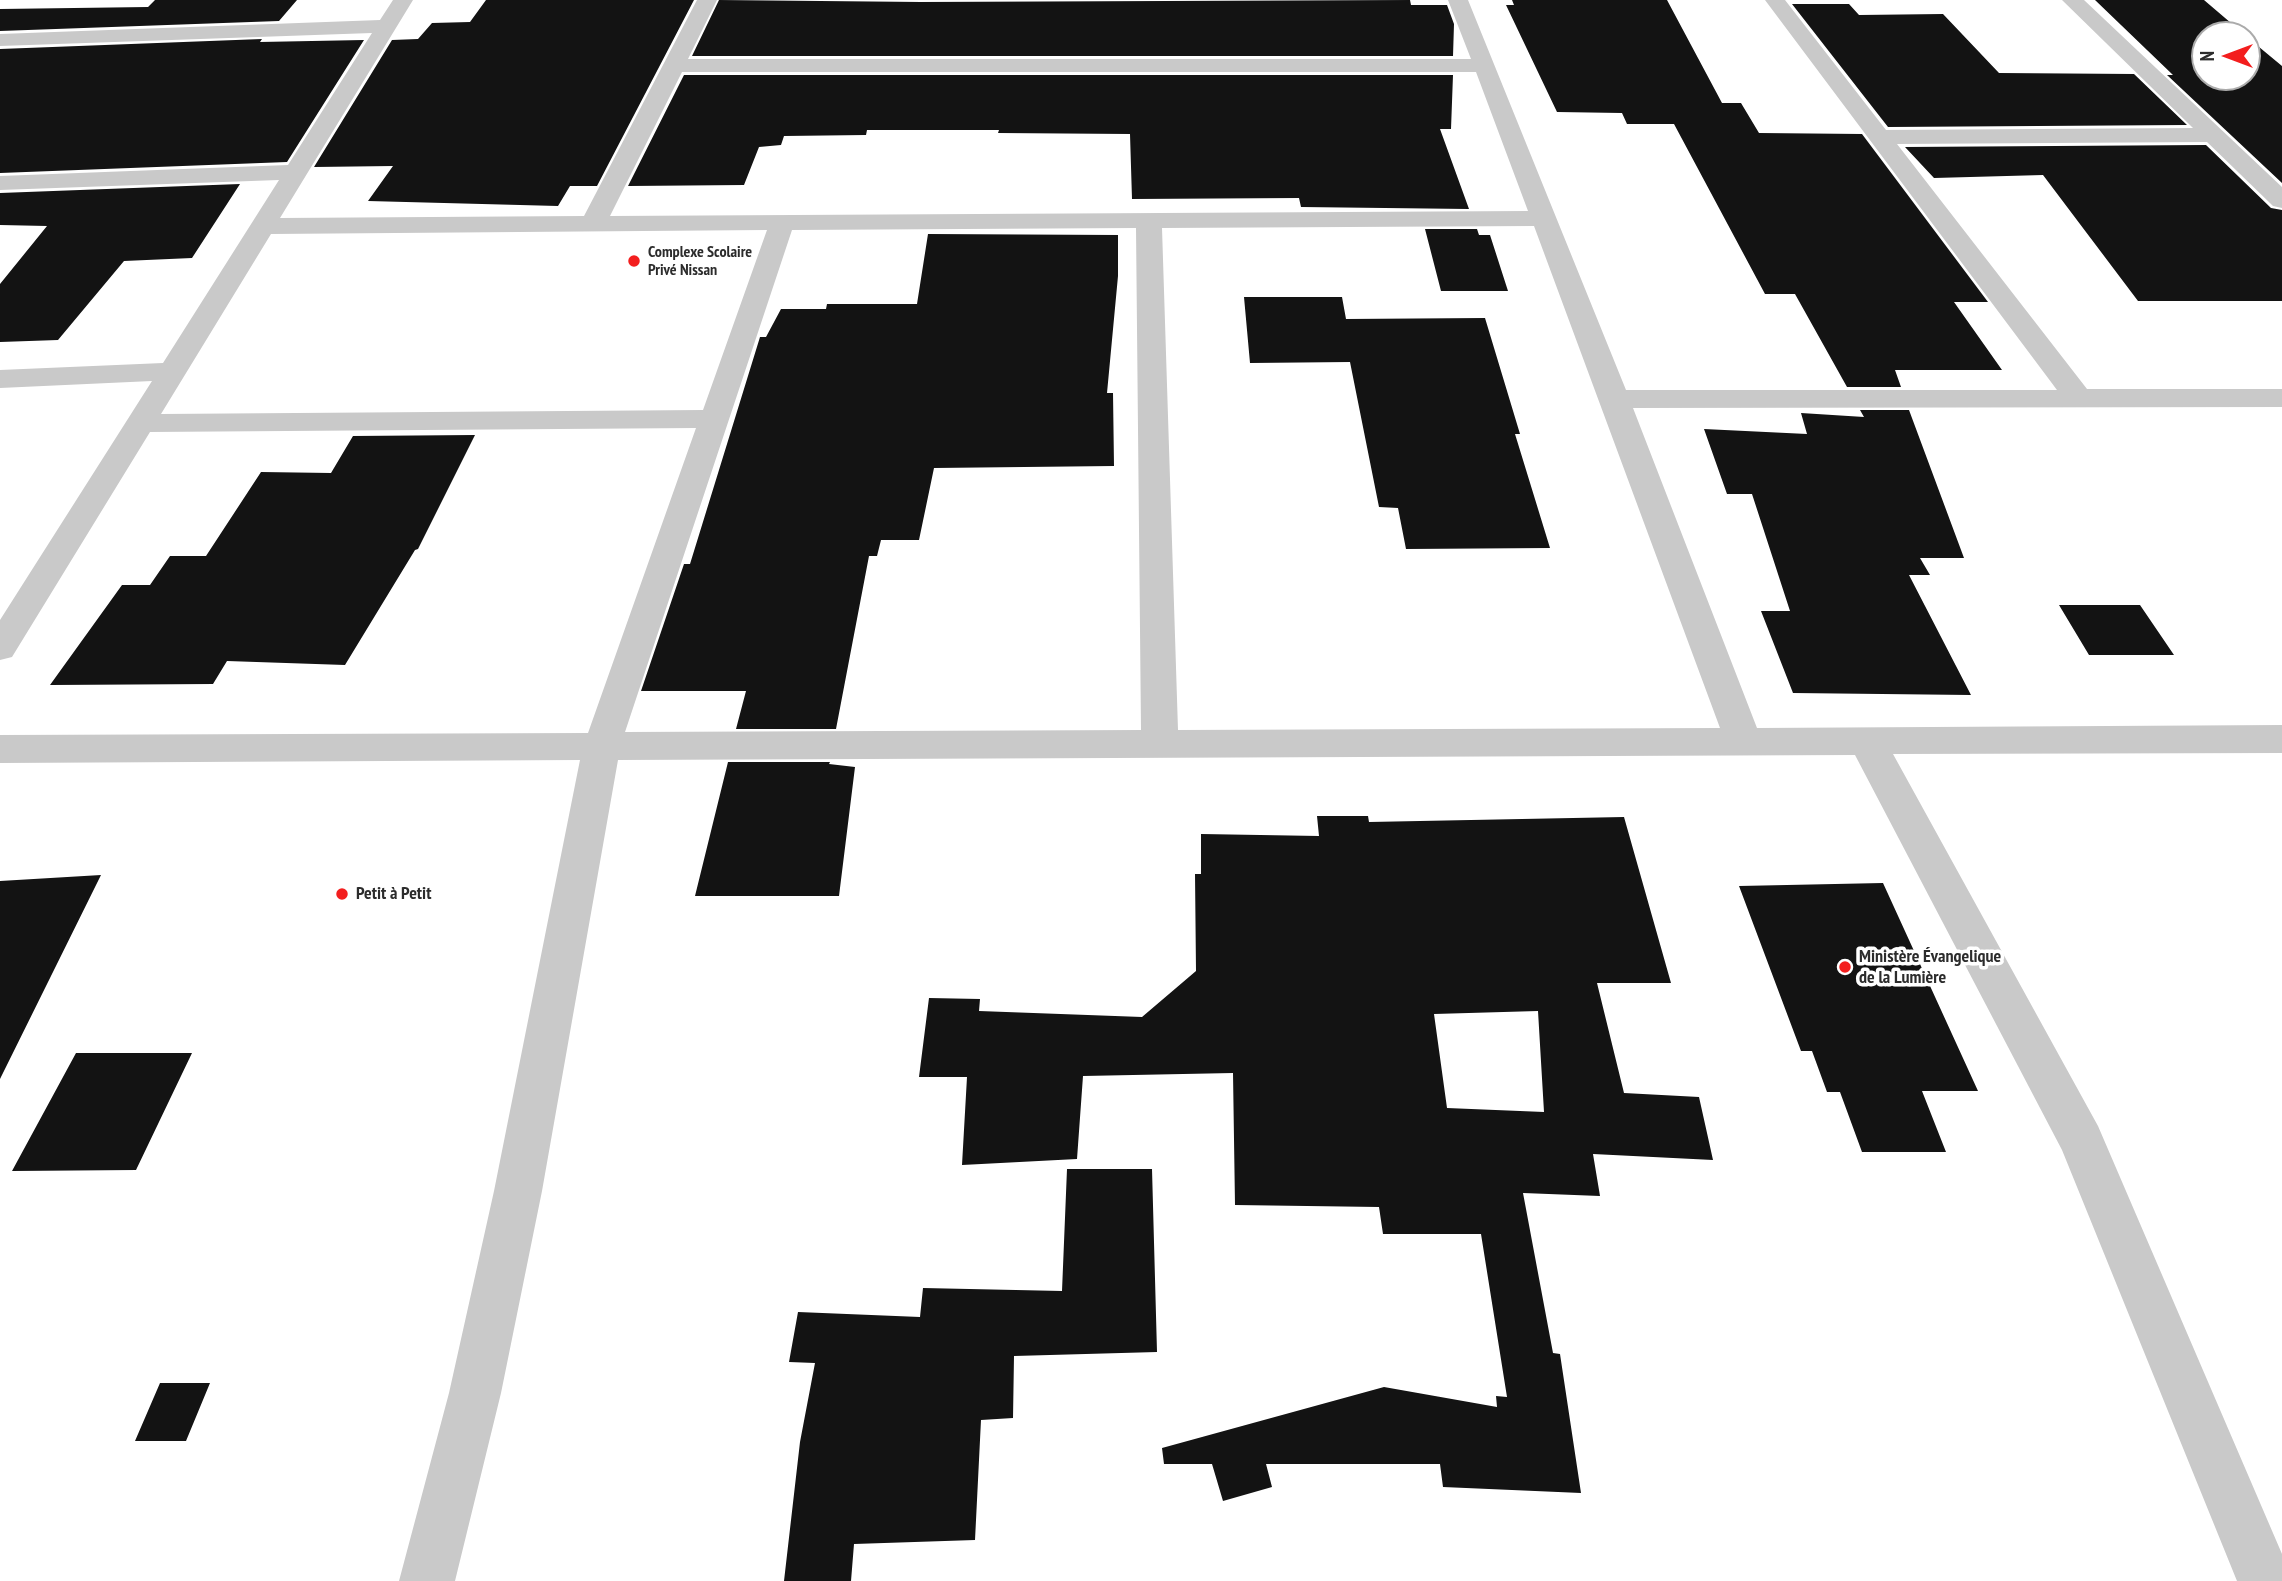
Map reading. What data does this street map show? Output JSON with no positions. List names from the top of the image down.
{
  "places": ["Complexe Scolaire Privé Nissan", "Petit à Petit", "Ministère Évangelique de la Lumière"],
  "north": "left"
}
